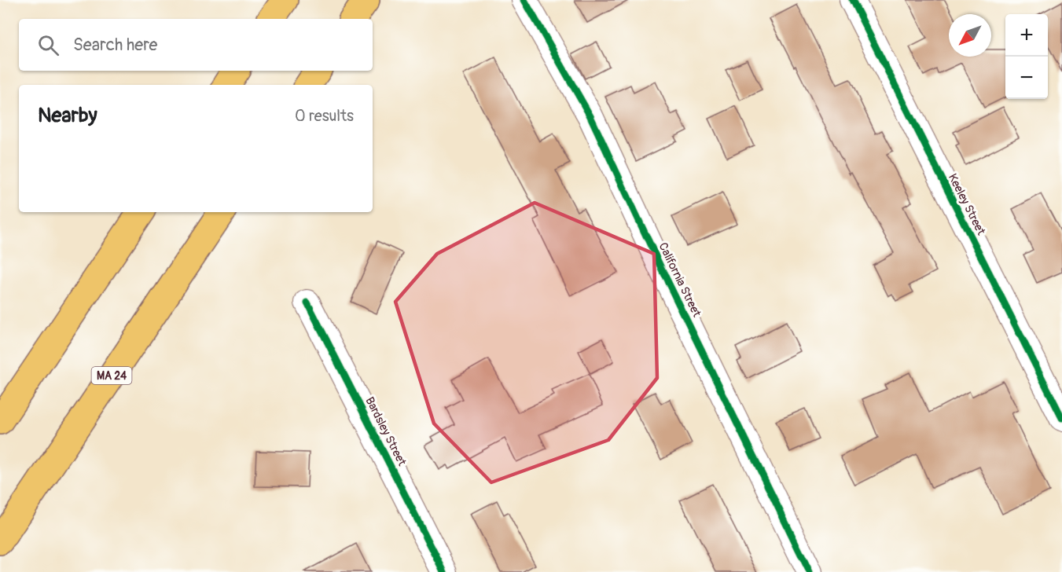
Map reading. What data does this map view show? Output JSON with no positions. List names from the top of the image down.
{
  "streets": {
    "highway": ["MA 24"],
    "street": ["Keeley Street", "California Street", "Bardsley Street"]
  },
  "north": "bottom left",
  "page": {
    "map_buttons": ["+", "−"],
    "search": "Search here",
    "heading": ["Nearby", "0 results"]
  }
}
